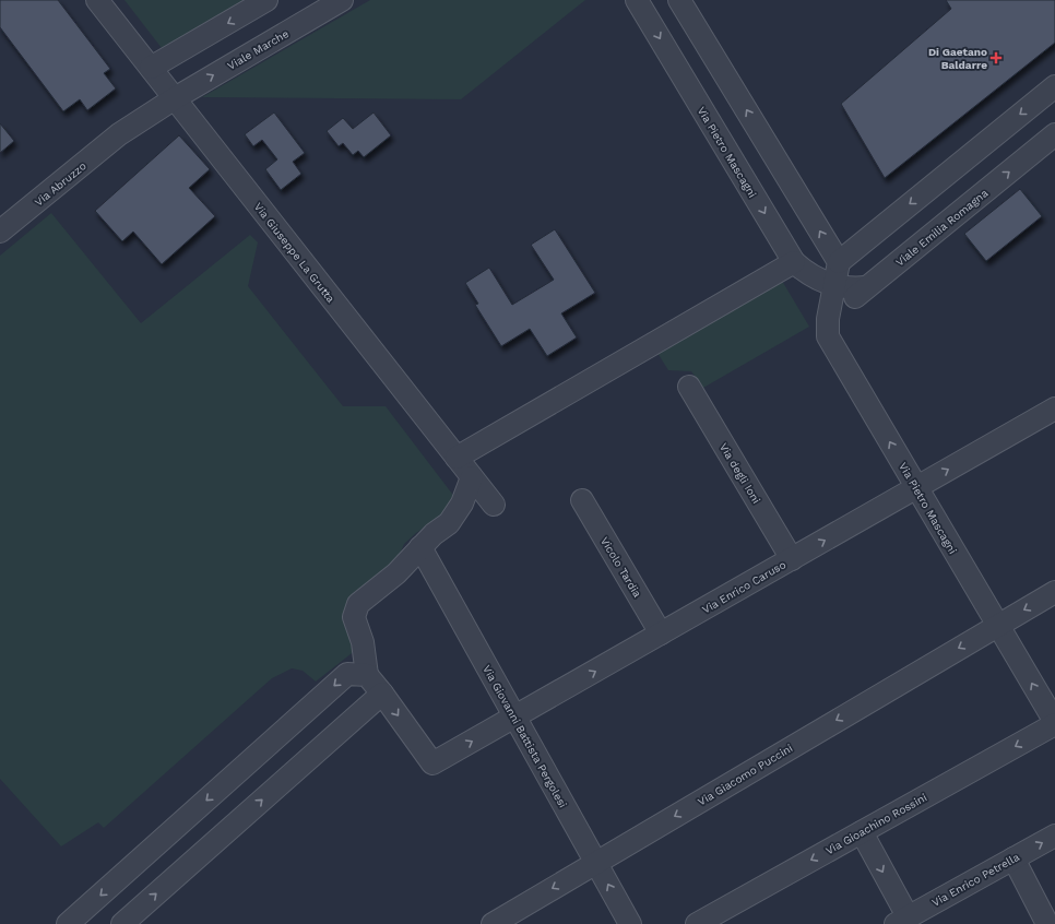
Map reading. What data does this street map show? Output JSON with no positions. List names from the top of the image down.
{
  "streets": {
    "street": [
      "Viale Marche",
      "Via Pietro Mascagni",
      "Via Abruzzo",
      "Viale Emilia Romagna",
      "Via Giuseppe La Grutta",
      "Via degli Ioni",
      "Vicolo Tardia",
      "Via Enrico Caruso",
      "Via Giovanni Battista Pergolesi",
      "Via Giacomo Puccini",
      "Via Gioachino Rossini",
      "Via Enrico Petrella"
    ]
  },
  "crossings": [
    ["Viale Marche", "Via Abruzzo"],
    ["Viale Marche", "Via Giuseppe La Grutta"],
    ["Via Pietro Mascagni", "Viale Emilia Romagna"],
    ["Via Pietro Mascagni", "Via Enrico Caruso"],
    ["Via Pietro Mascagni", "Via Giacomo Puccini"],
    ["Via Pietro Mascagni", "Via Gioachino Rossini"],
    ["Via Abruzzo", "Via Giuseppe La Grutta"],
    ["Via degli Ioni", "Via Enrico Caruso"],
    ["Vicolo Tardia", "Via Enrico Caruso"],
    ["Via Enrico Caruso", "Via Giovanni Battista Pergolesi"],
    ["Via Giovanni Battista Pergolesi", "Via Giacomo Puccini"]
  ],
  "one_way": ["Via Giacomo Puccini", "Via Gioachino Rossini"],
  "places": {
    "health": ["Di Gaetano Baldarre"]
  }
}
